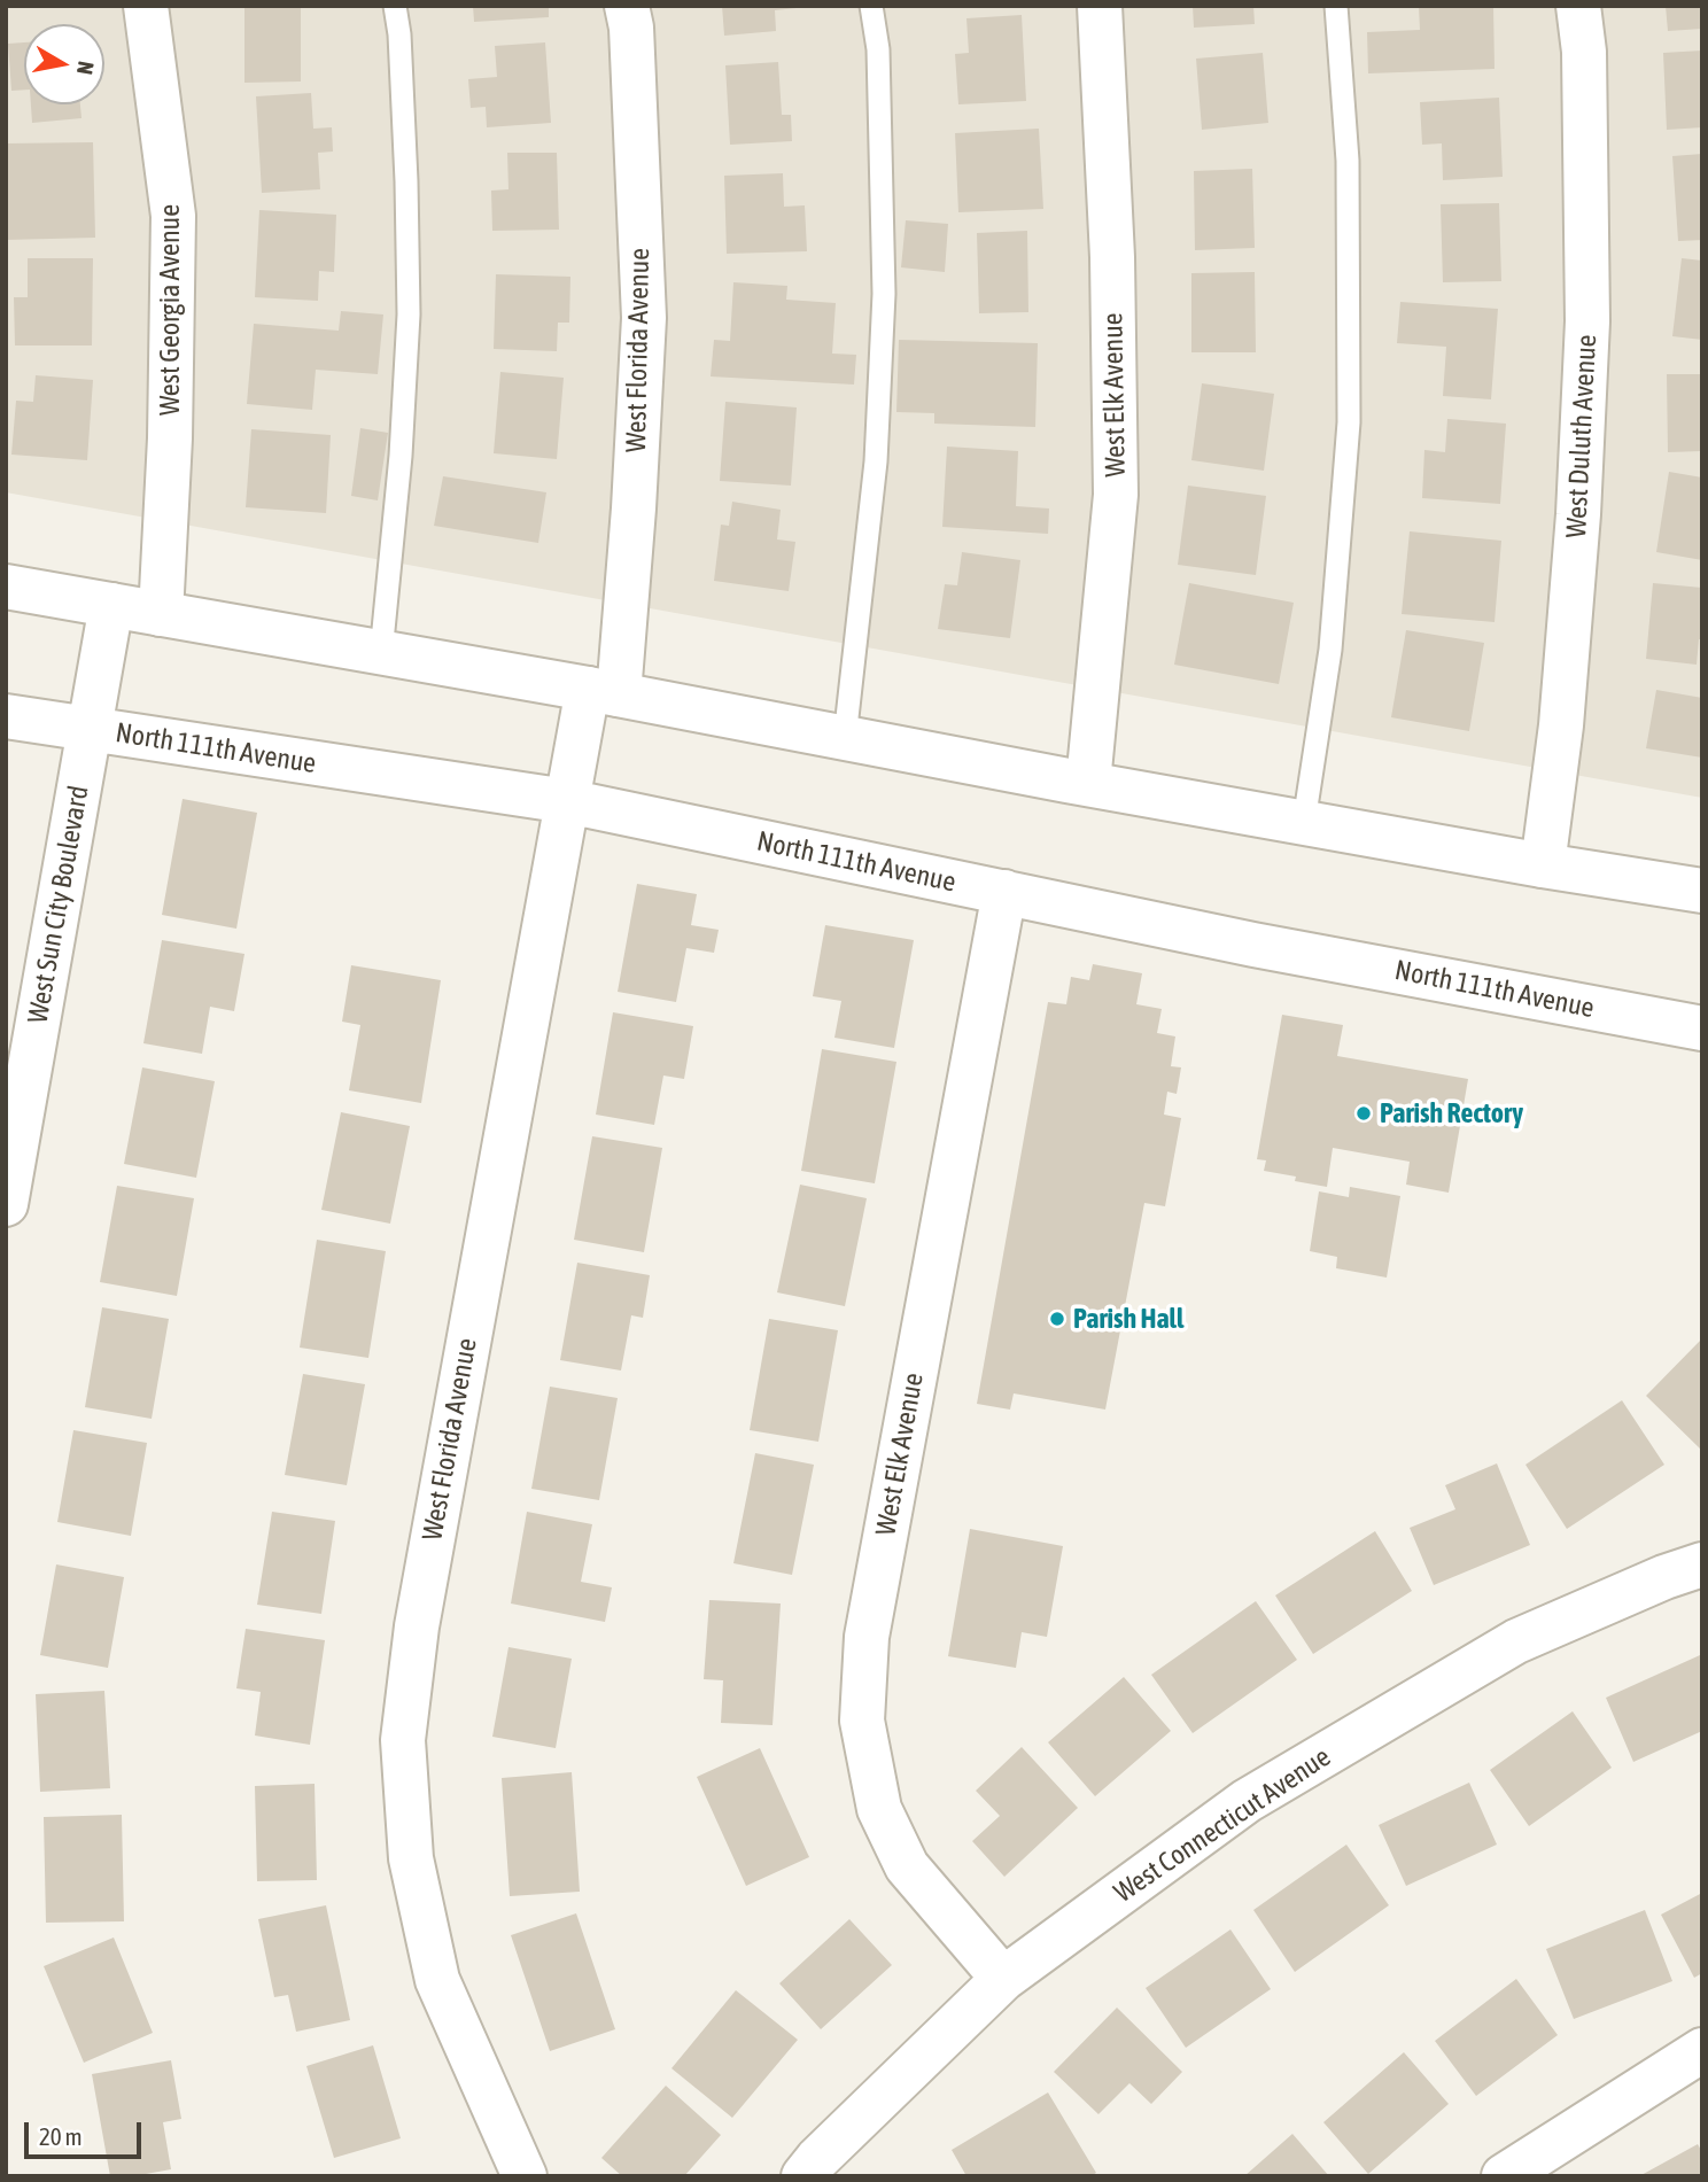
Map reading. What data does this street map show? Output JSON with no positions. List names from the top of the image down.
{
  "streets": {
    "street": [
      "West Georgia Avenue",
      "West Florida Avenue",
      "West Elk Avenue",
      "West Duluth Avenue",
      "North 111th Avenue",
      "West Sun City Boulevard",
      "West Connecticut Avenue"
    ]
  },
  "crossings": [
    ["West Florida Avenue", "North 111th Avenue"],
    ["West Elk Avenue", "North 111th Avenue"],
    ["West Elk Avenue", "West Connecticut Avenue"],
    ["North 111th Avenue", "West Sun City Boulevard"]
  ],
  "places": ["Parish Rectory", "Parish Hall"],
  "scale_bar": "20 m",
  "north": "right"
}
